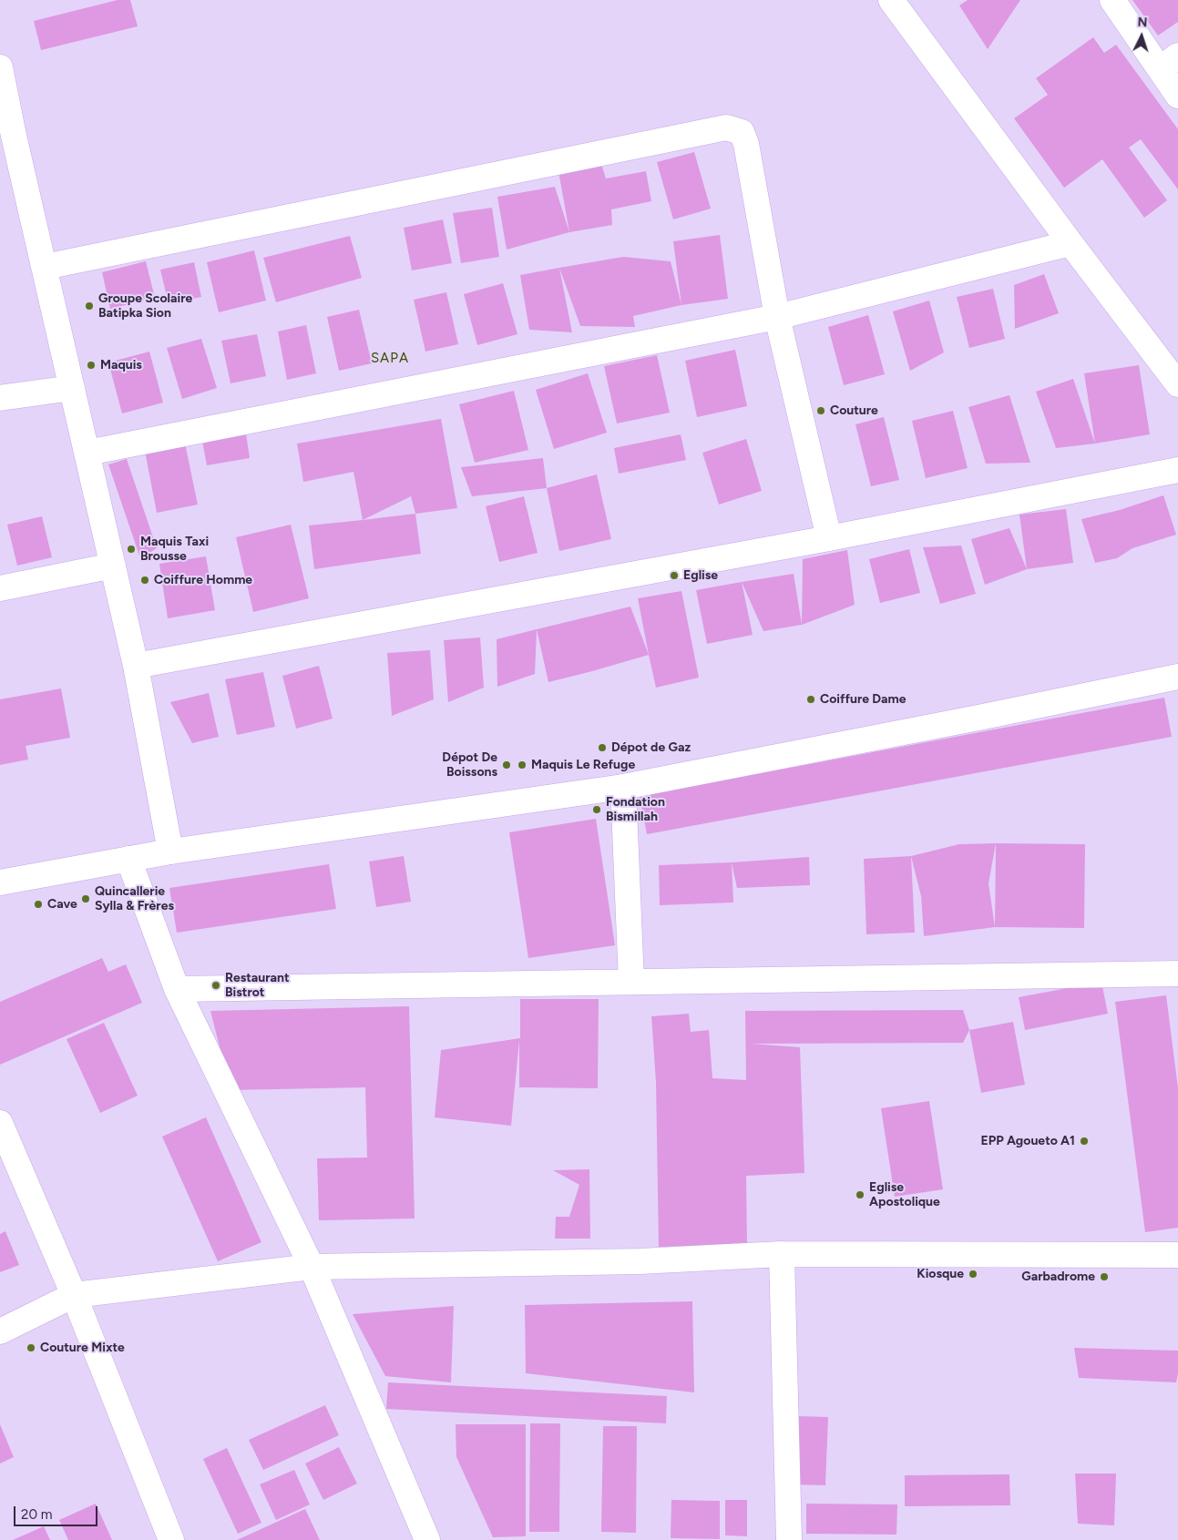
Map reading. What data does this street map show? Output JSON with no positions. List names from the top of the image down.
{
  "districts": ["SAPA"],
  "places": [
    "Groupe Scolaire Batipka Sion",
    "Maquis",
    "Couture",
    "Maquis Taxi Brousse",
    "Eglise",
    "Coiffure Homme",
    "Coiffure Dame",
    "Dépot de Gaz",
    "Dépot De Boissons",
    "Maquis Le Refuge",
    "Fondation Bismillah",
    "Quincallerie Sylla & Frères",
    "Cave",
    "Restaurant Bistrot",
    "EPP Agoueto A1",
    "Eglise Apostolique",
    "Kiosque",
    "Garbadrome",
    "Couture Mixte"
  ],
  "scale_bar": "20 m",
  "north": "top"
}
